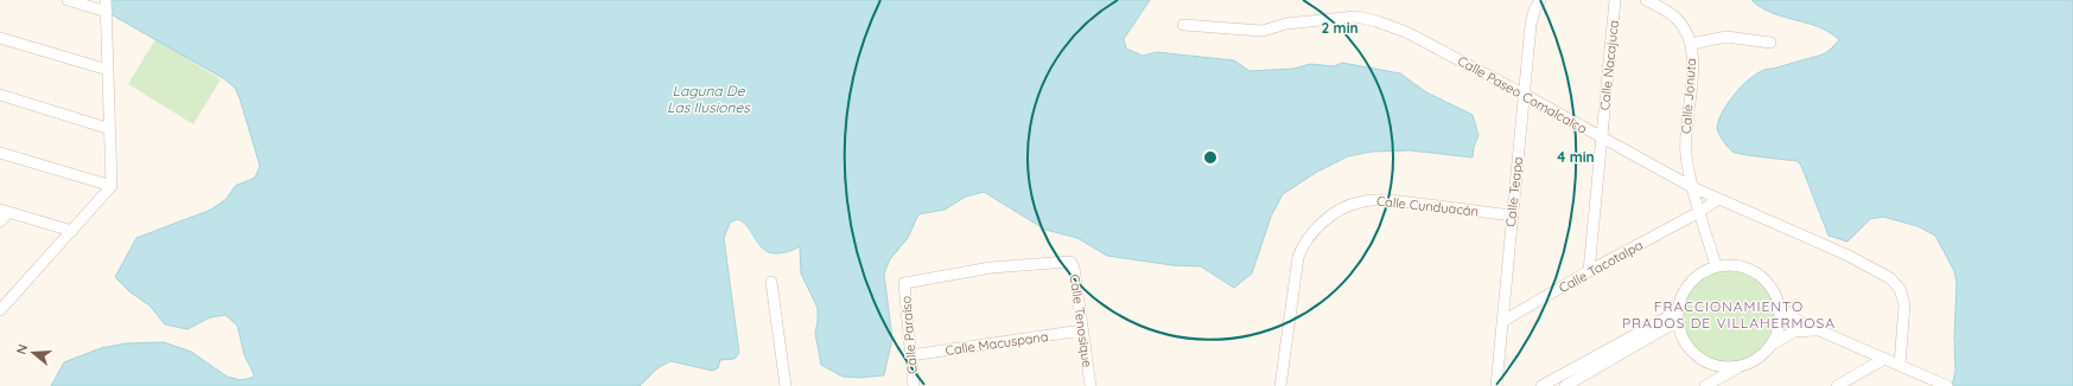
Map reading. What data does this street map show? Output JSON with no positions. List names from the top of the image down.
{
  "streets": {
    "street": [
      "Calle Nacajuca",
      "Calle Paseo Comalcalco",
      "Calle Jonuta",
      "Calle Teapa",
      "Calle Cunduacán",
      "Calle Tacotalpa",
      "Calle Tenosique",
      "Calle Paraíso",
      "Calle Macuspana"
    ]
  },
  "crossings": [
    ["Calle Nacajuca", "Calle Paseo Comalcalco"],
    ["Calle Nacajuca", "Calle Tacotalpa"],
    ["Calle Paseo Comalcalco", "Calle Jonuta"],
    ["Calle Paseo Comalcalco", "Calle Teapa"],
    ["Calle Paseo Comalcalco", "Calle Tacotalpa"],
    ["Calle Jonuta", "Calle Tacotalpa"],
    ["Calle Teapa", "Calle Cunduacán"],
    ["Calle Teapa", "Calle Tacotalpa"],
    ["Calle Tenosique", "Calle Paraíso"],
    ["Calle Tenosique", "Calle Macuspana"],
    ["Calle Paraíso", "Calle Macuspana"]
  ],
  "districts": ["FRACCIONAMIENTO PRADOS DE VILLAHERMOSA"],
  "water": ["Laguna De Las Ilusiones"],
  "north": "left",
  "rings": ["2 min", "4 min"]
}
